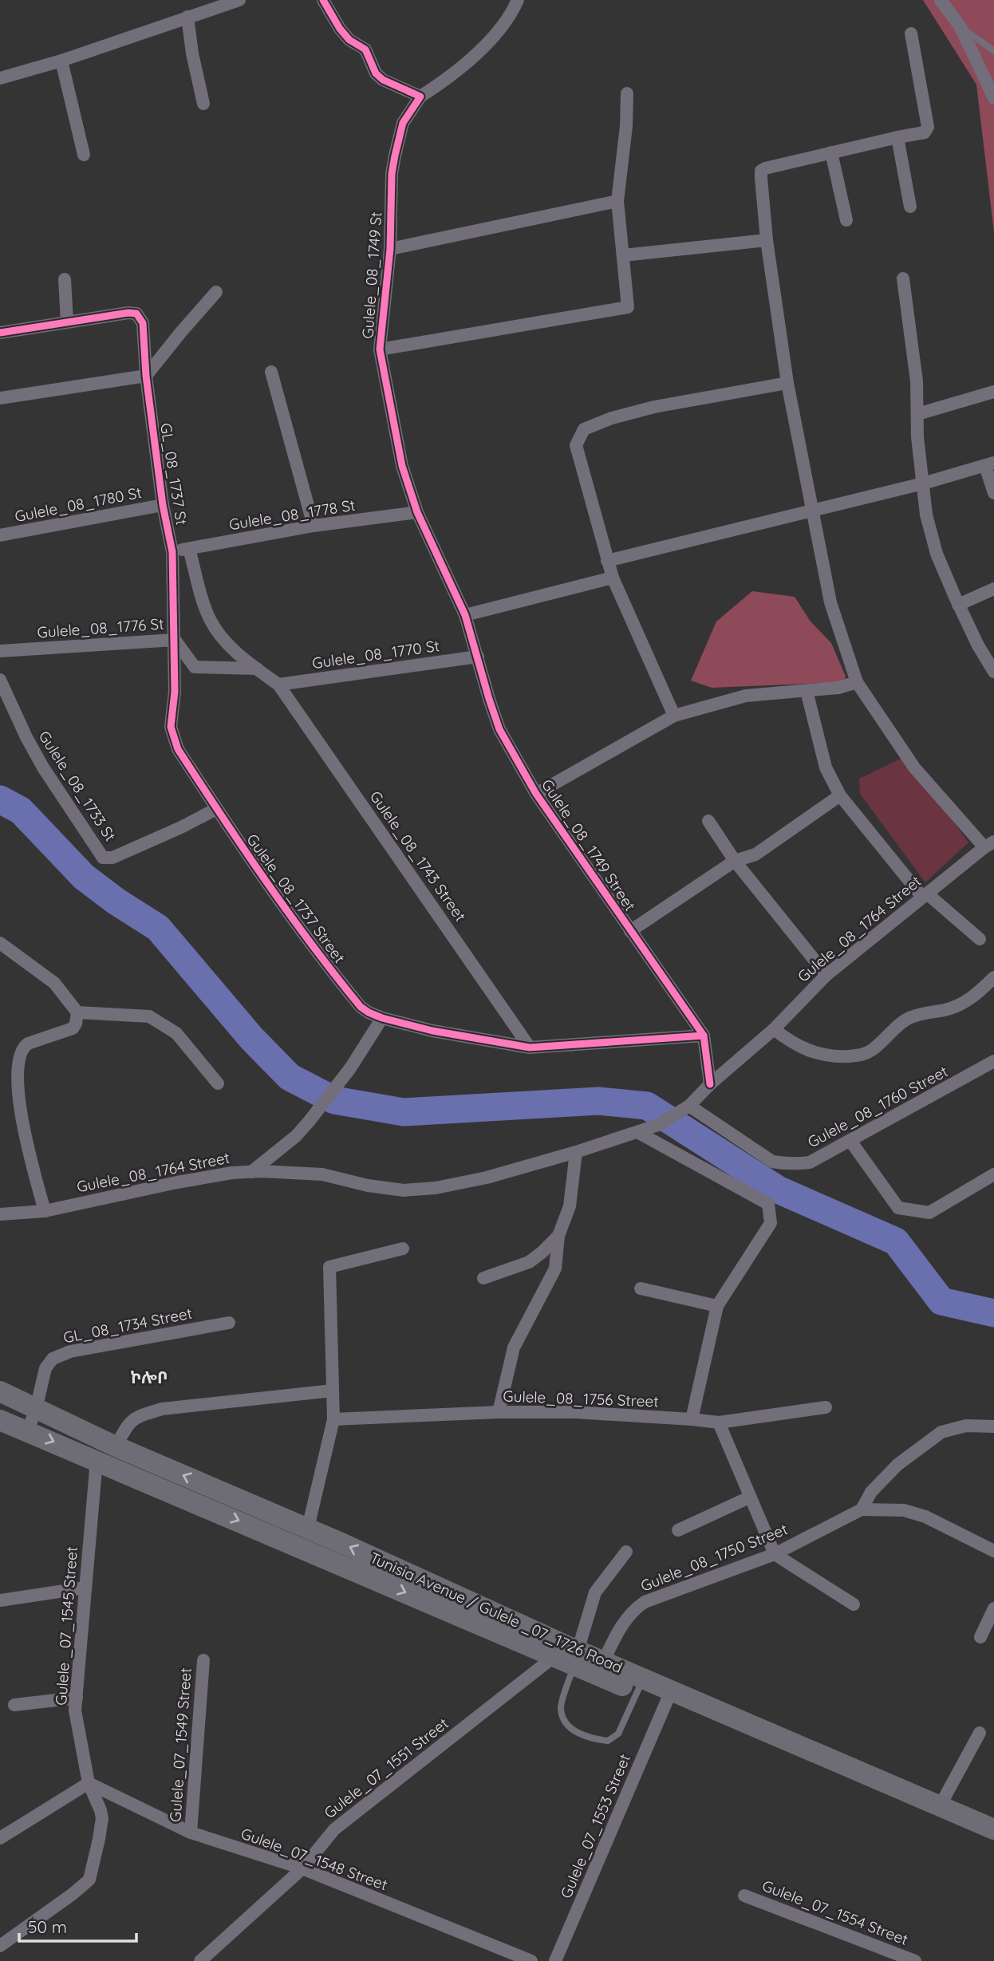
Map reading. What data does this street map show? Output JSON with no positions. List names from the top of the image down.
{
  "streets": {
    "highway": ["Tunisia Avenue / Gulele _07_1726 Road"],
    "street": [
      "Gulele_08_1749 St",
      "GL_08_1737 St",
      "Gulele_08_1780 St",
      "Gulele_08_1778 St",
      "Gulele_08_1776 St",
      "Gulele_08_1770 St",
      "Gulele_08_1733 St",
      "Gulele_08_1749 Street",
      "Gulele_08_1743 Street",
      "Gulele_08_1737 Street",
      "Gulele_08_1764 Street",
      "Gulele_08_1760 Street",
      "GL_08_1734 Street",
      "Gulele_08_1756 Street",
      "Gulele_08_1750 Street",
      "Gulele _07_1545 Street",
      "Gulele_07_1549 Street",
      "Gulele_07_1551 Street",
      "Gulele_07_1553 Street",
      "Gulele_07_1548 Street",
      "Gulele_07_1554 Street"
    ]
  },
  "crossings": [
    ["Gulele_08_1749 St", "Gulele_08_1778 St"],
    ["Gulele_08_1749 St", "Gulele_08_1770 St"],
    ["Gulele_08_1749 St", "Gulele_08_1749 Street"],
    ["GL_08_1737 St", "Gulele_08_1780 St"],
    ["GL_08_1737 St", "Gulele_08_1778 St"],
    ["GL_08_1737 St", "Gulele_08_1776 St"],
    ["GL_08_1737 St", "Gulele_08_1737 Street"],
    ["Gulele_08_1778 St", "Gulele_08_1743 Street"],
    ["Gulele_08_1776 St", "Gulele_08_1743 Street"],
    ["Gulele_08_1776 St", "Gulele_08_1737 Street"],
    ["Gulele_08_1770 St", "Gulele_08_1749 Street"],
    ["Gulele_08_1770 St", "Gulele_08_1743 Street"],
    ["Gulele_08_1733 St", "Gulele_08_1737 Street"],
    ["Gulele_08_1749 Street", "Gulele_08_1737 Street"],
    ["Gulele_08_1743 Street", "Gulele_08_1737 Street"],
    ["Gulele_08_1764 Street", "Gulele_08_1760 Street"],
    ["GL_08_1734 Street", "Tunisia Avenue / Gulele _07_1726 Road"],
    ["Gulele_08_1750 Street", "Tunisia Avenue / Gulele _07_1726 Road"],
    ["Tunisia Avenue / Gulele _07_1726 Road", "Gulele _07_1545 Street"],
    ["Tunisia Avenue / Gulele _07_1726 Road", "Gulele_07_1551 Street"],
    ["Tunisia Avenue / Gulele _07_1726 Road", "Gulele_07_1553 Street"],
    ["Gulele _07_1545 Street", "Gulele_07_1548 Street"],
    ["Gulele_07_1549 Street", "Gulele_07_1548 Street"],
    ["Gulele_07_1551 Street", "Gulele_07_1548 Street"]
  ],
  "districts": ["ኮሎቦ"],
  "scale_bar": "50 m"
}
